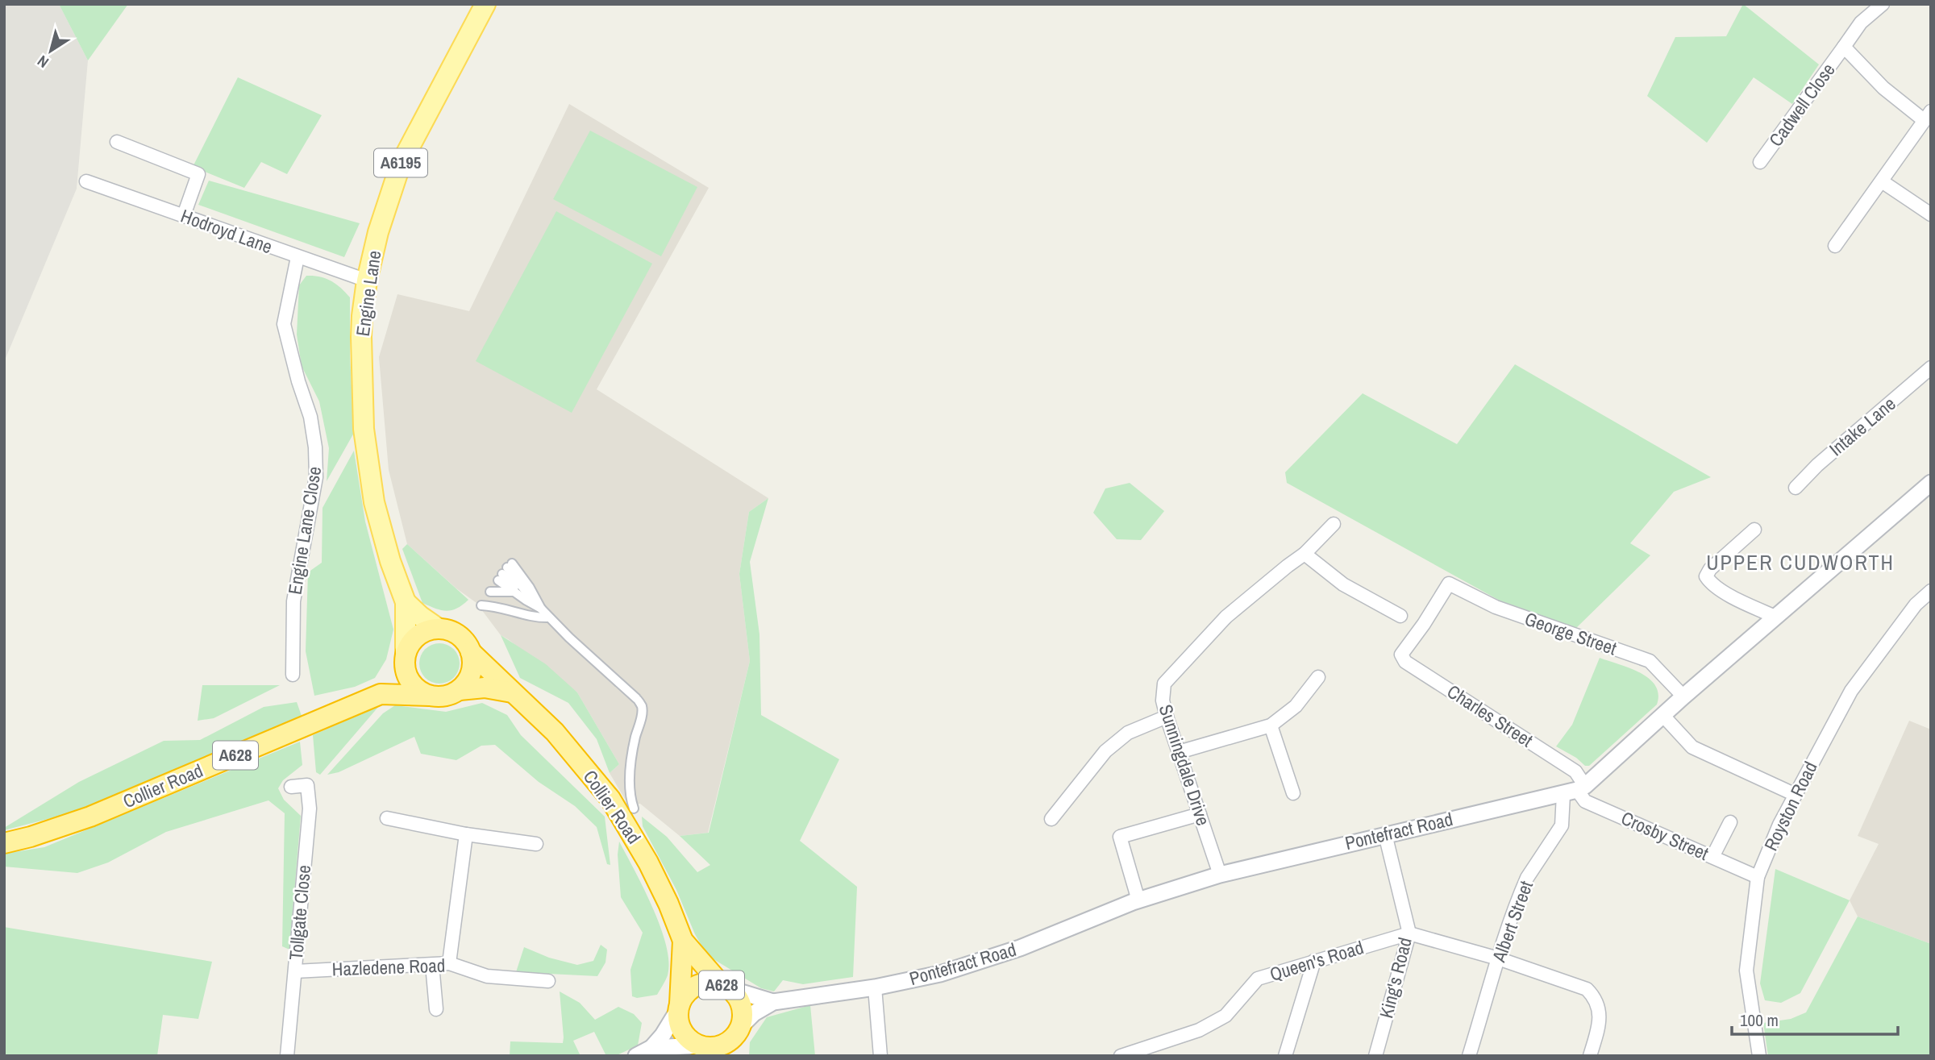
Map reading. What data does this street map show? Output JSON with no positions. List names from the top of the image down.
{
  "streets": {
    "highway": ["A628", "Collier Road"],
    "main road": ["A6195", "Engine Lane"],
    "street": [
      "Cadwell Close",
      "Hodroyd Lane",
      "Intake Lane",
      "Engine Lane Close",
      "George Street",
      "Charles Street",
      "Sunningdale Drive",
      "Royston Road",
      "Pontefract Road",
      "Crosby Street",
      "Tollgate Close",
      "Albert Street",
      "Queen's Road",
      "Hazledene Road",
      "King's Road"
    ]
  },
  "crossings": [
    ["Hodroyd Lane", "Engine Lane"],
    ["Hodroyd Lane", "Engine Lane Close"],
    ["Engine Lane", "A628"],
    ["Engine Lane", "Collier Road"],
    ["George Street", "Charles Street"],
    ["George Street", "Pontefract Road"],
    ["Charles Street", "Pontefract Road"],
    ["Charles Street", "Crosby Street"],
    ["Charles Street", "Albert Street"],
    ["A628", "Collier Road"],
    ["A628", "Pontefract Road"],
    ["Sunningdale Drive", "Pontefract Road"],
    ["Collier Road", "Pontefract Road"],
    ["Royston Road", "Crosby Street"],
    ["Pontefract Road", "Crosby Street"],
    ["Pontefract Road", "Albert Street"],
    ["Pontefract Road", "King's Road"],
    ["Crosby Street", "Albert Street"],
    ["Tollgate Close", "Hazledene Road"],
    ["Queen's Road", "King's Road"]
  ],
  "districts": ["UPPER CUDWORTH"],
  "scale_bar": "100 m",
  "north": "bottom left"
}
